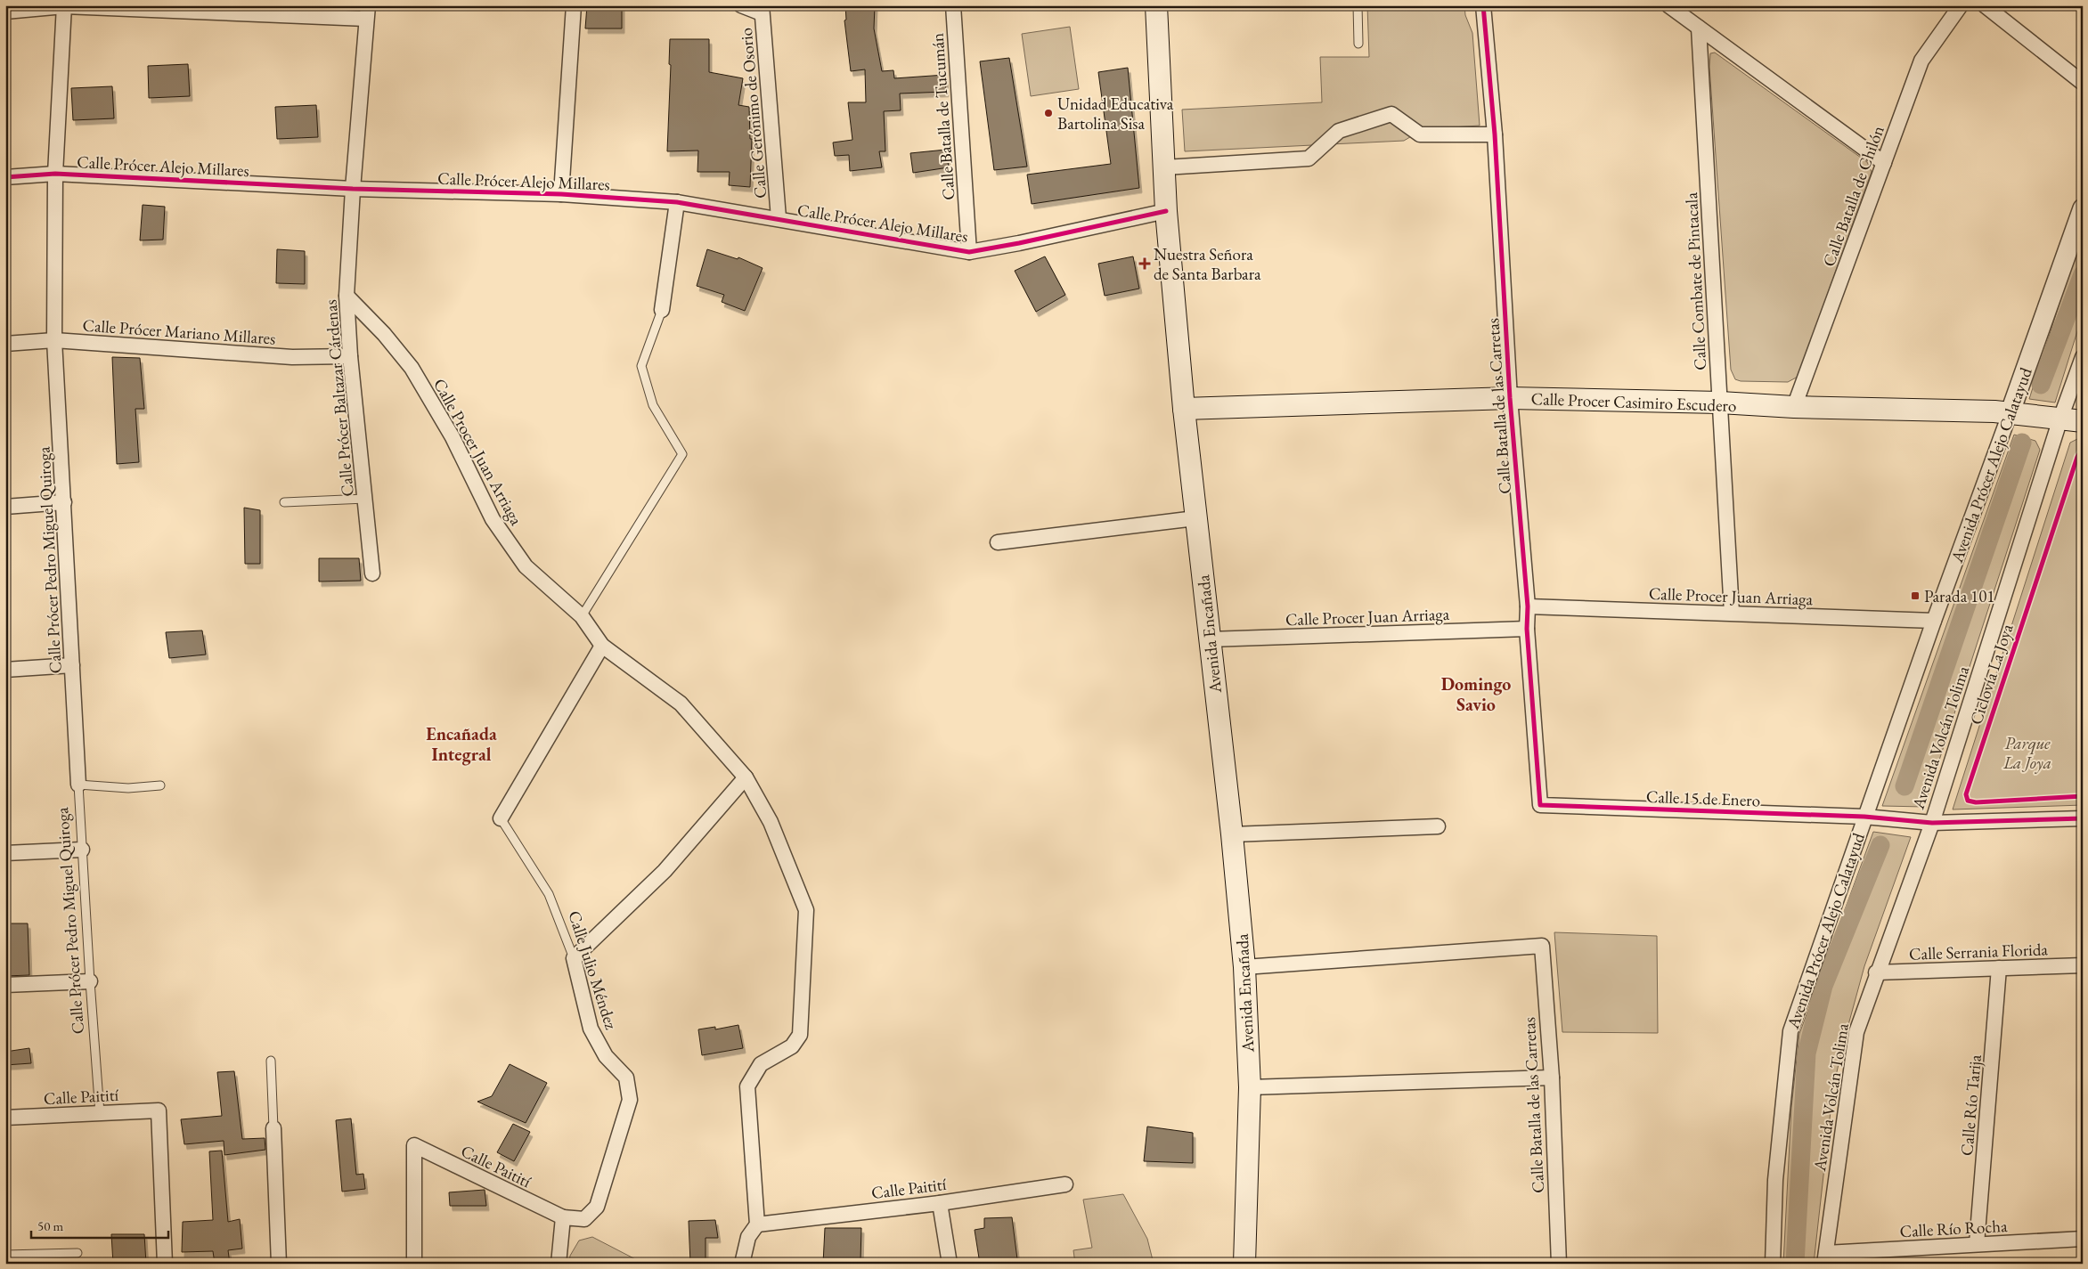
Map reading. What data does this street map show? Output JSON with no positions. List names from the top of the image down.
{
  "streets": {
    "main road": ["Calle Procer Casimiro Escudero", "Avenida Encañada"],
    "street": [
      "Calle Gerónimo de Osorio",
      "Calle Batalla de Tucumán",
      "Calle Prócer Alejo Millares",
      "Calle Batalla de Chilón",
      "Calle Combate de Pintacala",
      "Calle Prócer Mariano Millares",
      "Calle Prócer Baltazar Cárdenas",
      "Calle Batalla de las Carretas",
      "Calle Procer Juan Arriaga",
      "Avenida Prócer Alejo Calatayud",
      "Calle Prócer Pedro Miguel Quiroga",
      "Avenida Volcán Tolima",
      "Calle 15 de Enero",
      "Calle Serrania Florida",
      "Calle Julio Méndez",
      "Calle Paitití",
      "Calle Río Tarija",
      "Calle Río Rocha"
    ],
    "cycle path": ["Ciclovía La Joya"]
  },
  "crossings": [
    ["Calle Gerónimo de Osorio", "Calle Prócer Alejo Millares"],
    ["Calle Batalla de Tucumán", "Calle Prócer Alejo Millares"],
    ["Calle Prócer Alejo Millares", "Calle Prócer Baltazar Cárdenas"],
    ["Calle Prócer Alejo Millares", "Calle Prócer Pedro Miguel Quiroga"],
    ["Calle Prócer Alejo Millares", "Avenida Encañada"],
    ["Calle Batalla de Chilón", "Calle Procer Casimiro Escudero"],
    ["Calle Combate de Pintacala", "Calle Procer Casimiro Escudero"],
    ["Calle Combate de Pintacala", "Calle Procer Juan Arriaga"],
    ["Calle Prócer Mariano Millares", "Calle Prócer Baltazar Cárdenas"],
    ["Calle Prócer Mariano Millares", "Calle Prócer Pedro Miguel Quiroga"],
    ["Calle Prócer Baltazar Cárdenas", "Calle Procer Juan Arriaga"],
    ["Calle Procer Casimiro Escudero", "Calle Batalla de las Carretas"],
    ["Calle Procer Casimiro Escudero", "Avenida Prócer Alejo Calatayud"],
    ["Calle Procer Casimiro Escudero", "Avenida Encañada"],
    ["Calle Procer Casimiro Escudero", "Avenida Volcán Tolima"],
    ["Calle Batalla de las Carretas", "Calle Procer Juan Arriaga"],
    ["Calle Batalla de las Carretas", "Avenida Encañada"],
    ["Calle Batalla de las Carretas", "Calle 15 de Enero"],
    ["Calle Procer Juan Arriaga", "Avenida Prócer Alejo Calatayud"],
    ["Calle Procer Juan Arriaga", "Avenida Encañada"],
    ["Calle Procer Juan Arriaga", "Calle Paitití"],
    ["Avenida Prócer Alejo Calatayud", "Calle 15 de Enero"],
    ["Calle Prócer Pedro Miguel Quiroga", "Calle Paitití"],
    ["Avenida Volcán Tolima", "Calle 15 de Enero"],
    ["Avenida Volcán Tolima", "Calle Serrania Florida"],
    ["Avenida Volcán Tolima", "Calle Río Rocha"],
    ["Calle Serrania Florida", "Calle Río Tarija"],
    ["Calle Julio Méndez", "Calle Paitití"],
    ["Calle Río Tarija", "Calle Río Rocha"]
  ],
  "districts": ["Domingo Savio", "Encañada Integral"],
  "parks": ["Parque La Joya"],
  "places": {
    "other": ["Unidad Educativa Bartolina Sisa"],
    "health": ["Nuestra Señora de Santa Barbara"],
    "transit": ["Parada 101"]
  },
  "scale_bar": "50 m"
}
